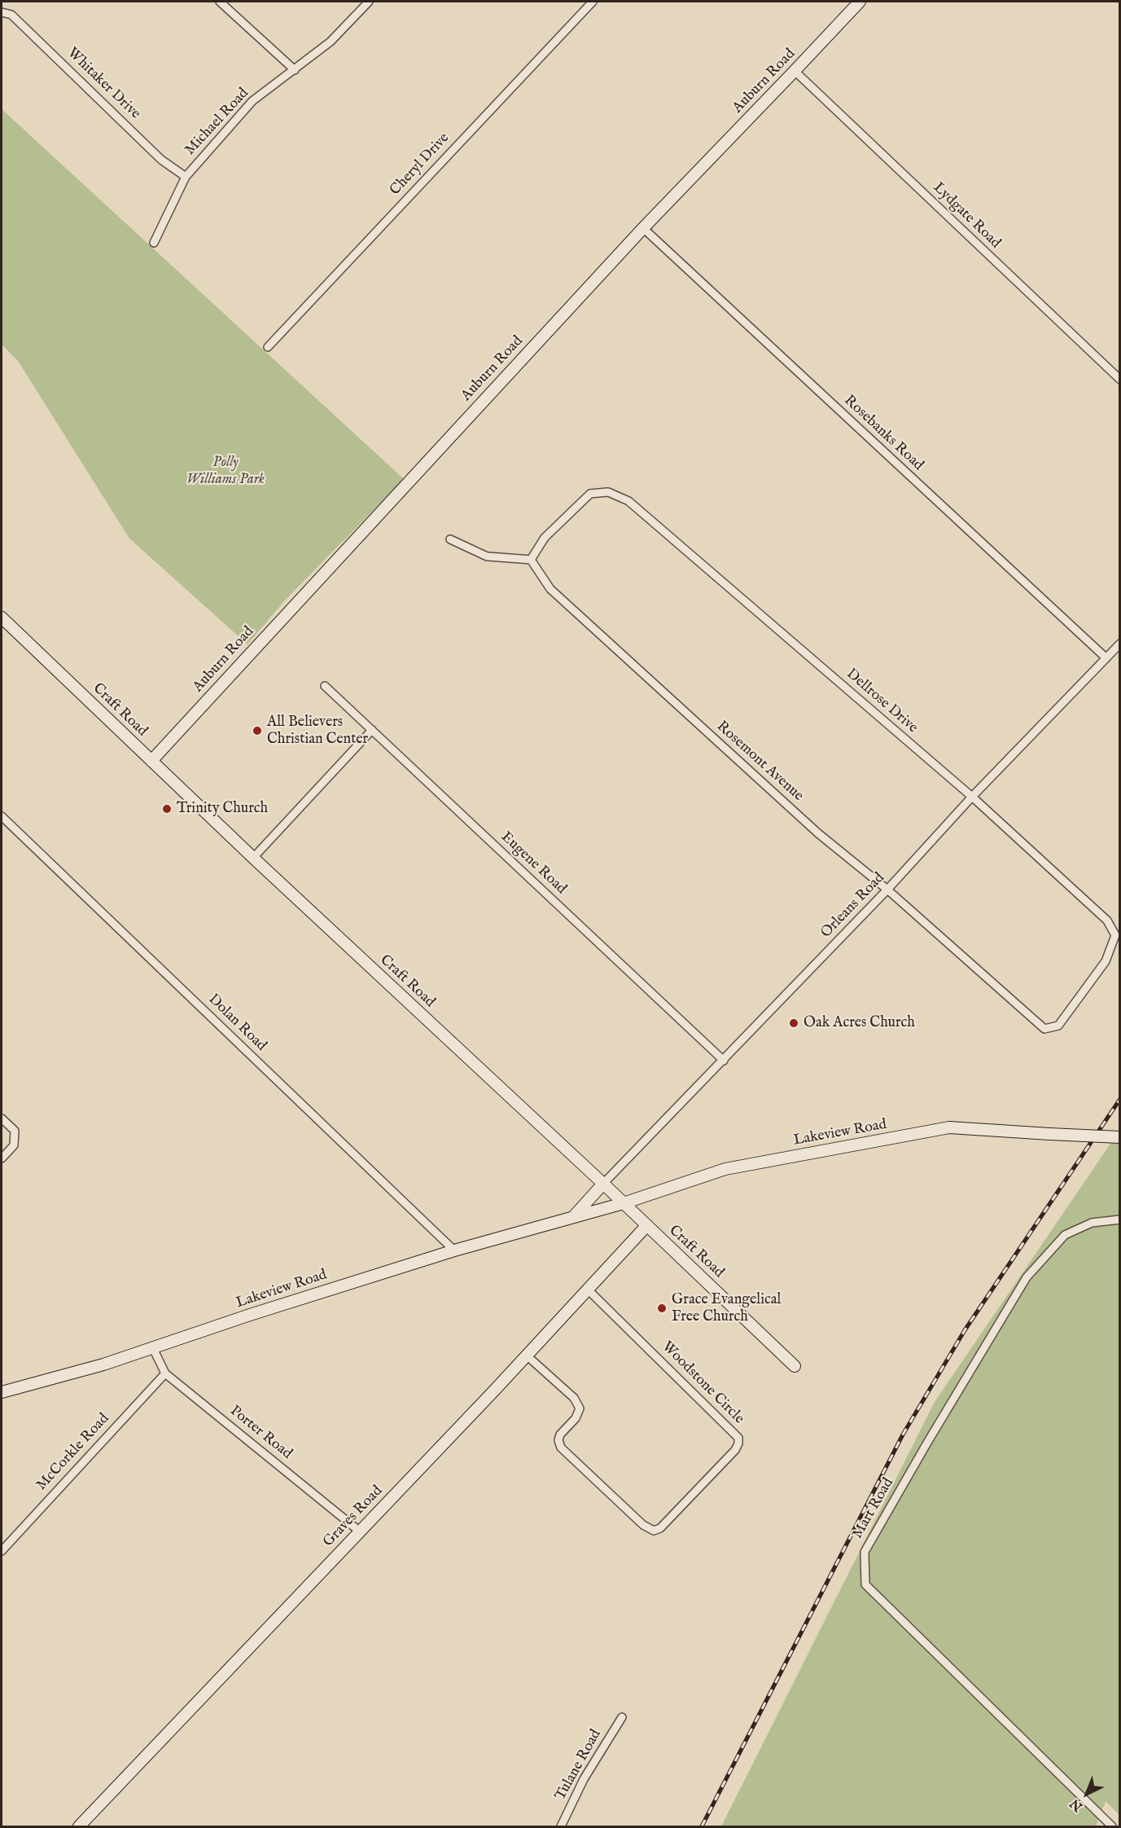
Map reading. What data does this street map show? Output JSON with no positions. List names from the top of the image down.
{
  "streets": {
    "street": [
      "Auburn Road",
      "Whitaker Drive",
      "Michael Road",
      "Cheryl Drive",
      "Lydgate Road",
      "Rosebanks Road",
      "Dellrose Drive",
      "Craft Road",
      "Rosemont Avenue",
      "Eugene Road",
      "Orleans Road",
      "Dolan Road",
      "Lakeview Road",
      "Woodstone Circle",
      "Porter Road",
      "McCorkle Road",
      "Mart Road",
      "Graves Road",
      "Tulane Road"
    ]
  },
  "crossings": [
    ["Auburn Road", "Lydgate Road"],
    ["Auburn Road", "Rosebanks Road"],
    ["Auburn Road", "Craft Road"],
    ["Whitaker Drive", "Michael Road"],
    ["Rosebanks Road", "Orleans Road"],
    ["Dellrose Drive", "Rosemont Avenue"],
    ["Dellrose Drive", "Orleans Road"],
    ["Craft Road", "Orleans Road"],
    ["Craft Road", "Lakeview Road"],
    ["Craft Road", "Graves Road"],
    ["Rosemont Avenue", "Orleans Road"],
    ["Eugene Road", "Orleans Road"],
    ["Orleans Road", "Lakeview Road"],
    ["Dolan Road", "Lakeview Road"],
    ["Lakeview Road", "Porter Road"],
    ["Woodstone Circle", "Graves Road"],
    ["Porter Road", "McCorkle Road"],
    ["Porter Road", "Graves Road"]
  ],
  "parks": ["Polly Williams Park"],
  "places": [
    "All Believers Christian Center",
    "Trinity Church",
    "Oak Acres Church",
    "Grace Evangelical Free Church"
  ],
  "north": "bottom left"
}
